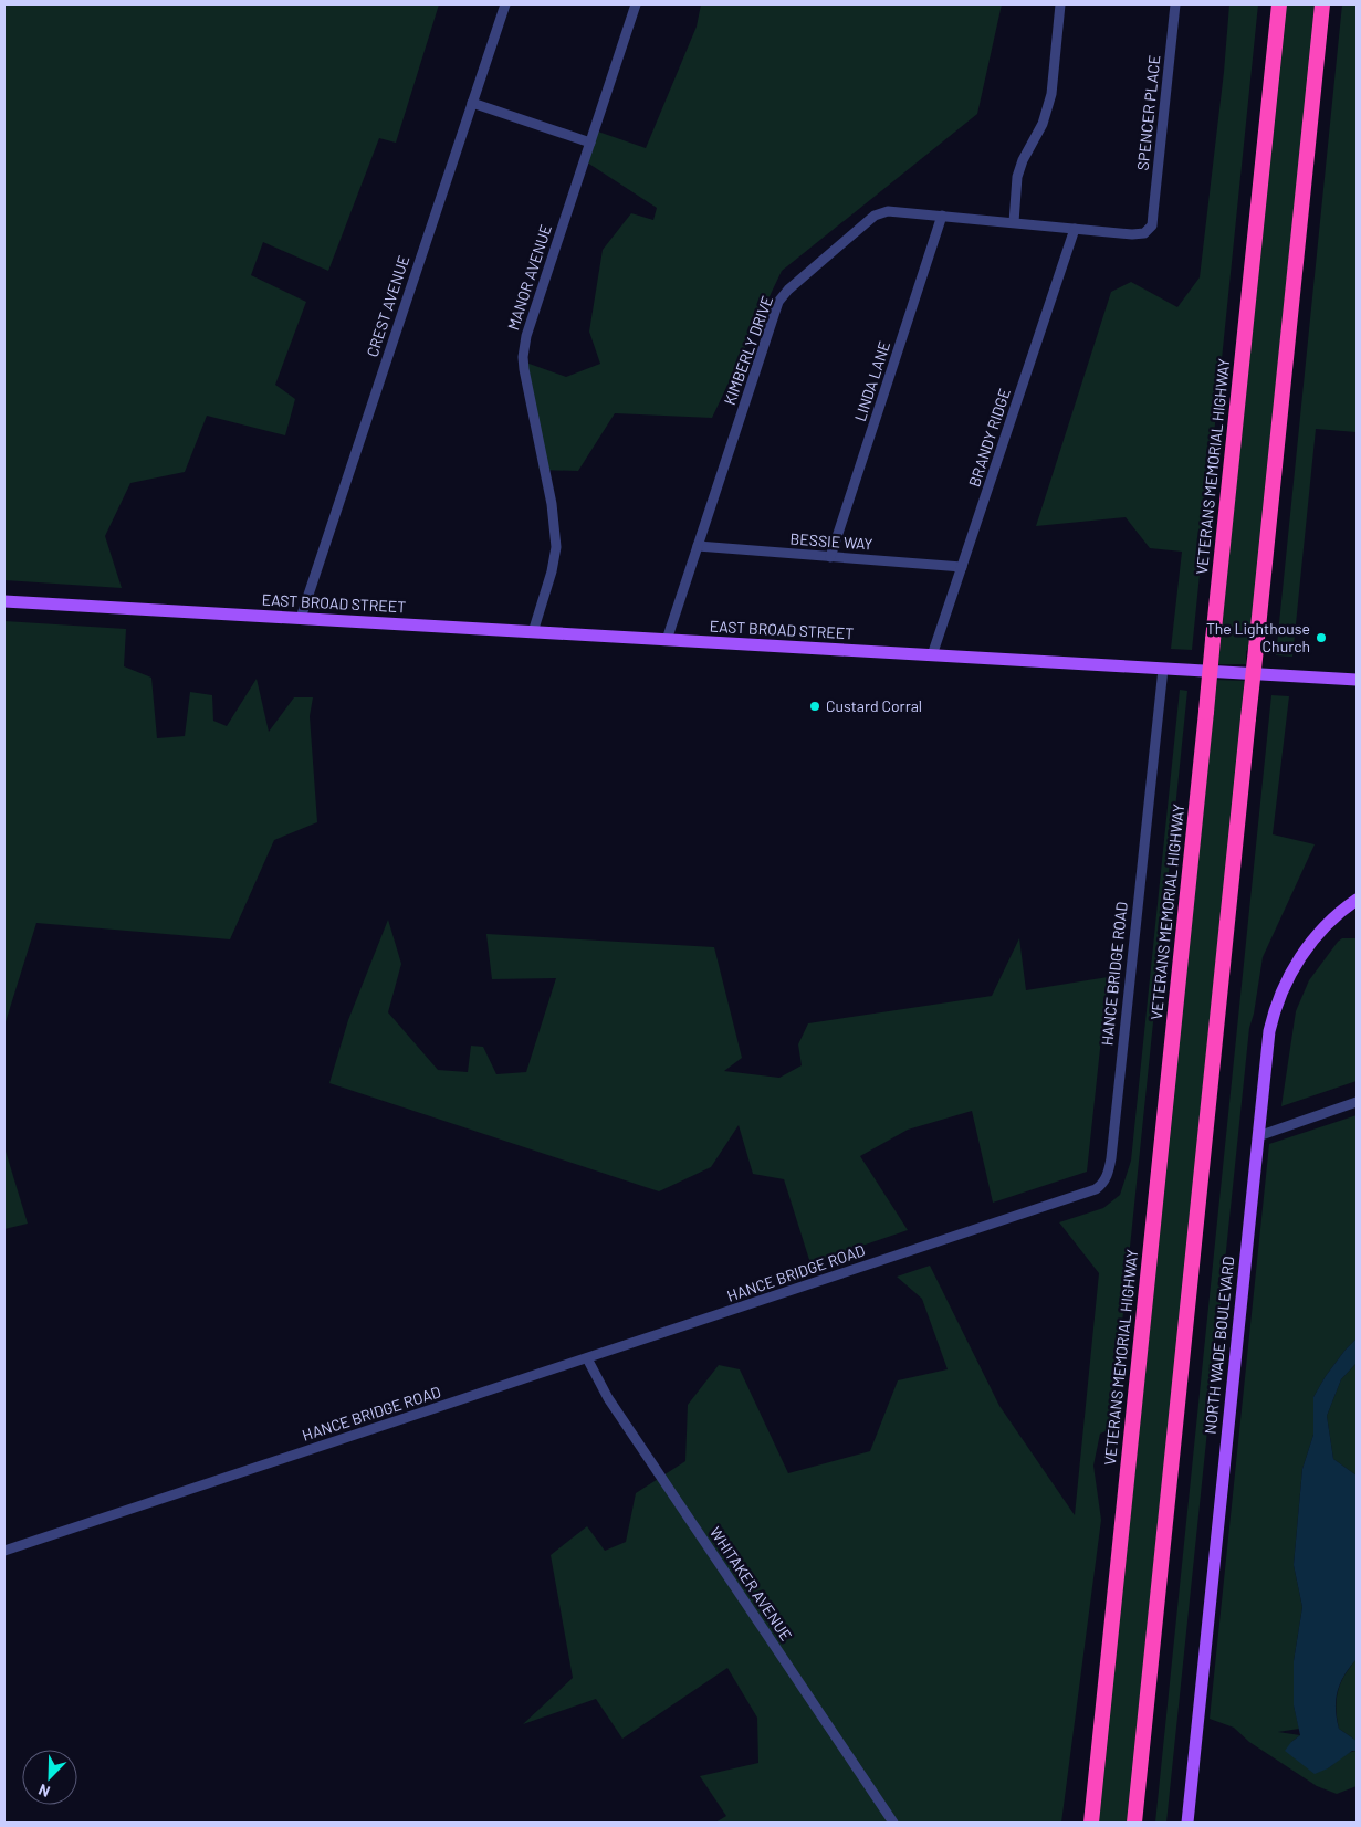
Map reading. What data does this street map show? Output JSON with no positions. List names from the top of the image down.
{
  "streets": {
    "highway": ["VETERANS MEMORIAL HIGHWAY"],
    "main road": ["EAST BROAD STREET", "NORTH WADE BOULEVARD"],
    "street": [
      "SPENCER PLACE",
      "MANOR AVENUE",
      "CREST AVENUE",
      "KIMBERLY DRIVE",
      "LINDA LANE",
      "BRANDY RIDGE",
      "BESSIE WAY",
      "HANCE BRIDGE ROAD",
      "WHITAKER AVENUE"
    ]
  },
  "crossings": [
    ["SPENCER PLACE", "KIMBERLY DRIVE"],
    ["MANOR AVENUE", "EAST BROAD STREET"],
    ["CREST AVENUE", "EAST BROAD STREET"],
    ["KIMBERLY DRIVE", "LINDA LANE"],
    ["KIMBERLY DRIVE", "BRANDY RIDGE"],
    ["KIMBERLY DRIVE", "BESSIE WAY"],
    ["KIMBERLY DRIVE", "EAST BROAD STREET"],
    ["LINDA LANE", "BESSIE WAY"],
    ["BRANDY RIDGE", "BESSIE WAY"],
    ["BRANDY RIDGE", "EAST BROAD STREET"],
    ["EAST BROAD STREET", "HANCE BRIDGE ROAD"],
    ["HANCE BRIDGE ROAD", "WHITAKER AVENUE"]
  ],
  "places": ["The Lighthouse Church", "Custard Corral"],
  "north": "bottom left"
}
